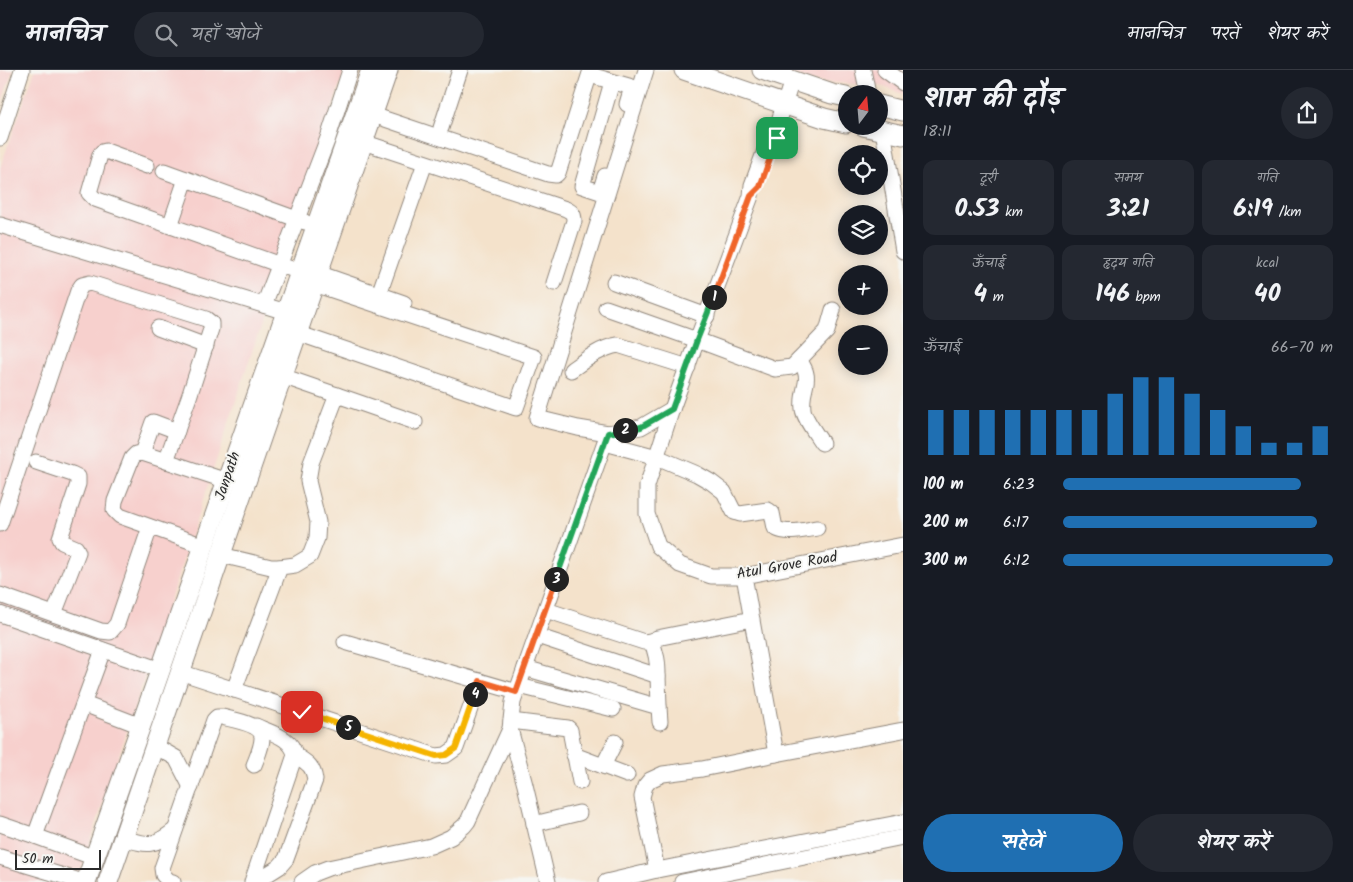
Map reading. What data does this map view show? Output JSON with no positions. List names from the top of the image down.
{
  "streets": {
    "main road": ["Janpath"],
    "street": ["Atul Grove Road"]
  },
  "scale_bar": "50 m",
  "north": "top",
  "page": {
    "header": "मानचित्र",
    "search": "यहाँ खोजें",
    "nav": ["मानचित्र", "परतें", "शेयर करें"],
    "heading": ["शाम की दौड़", "18:11"],
    "map_buttons": ["+", "−"],
    "stats": [
      ["दूरी", "0.53 km"],
      ["समय", "3:21"],
      ["गति", "6:19 /km"],
      ["ऊँचाई", "4 m"],
      ["हृदय गति", "146 bpm"],
      ["kcal", "40"]
    ],
    "pins": [
      "1",
      "2",
      "3",
      "4",
      "5"
    ],
    "chart": ["ऊँचाई", "66–70 m"],
    "list": [
      {
        "name": "100 m",
        "note": "6:23"
      },
      {
        "name": "200 m",
        "note": "6:17"
      },
      {
        "name": "300 m",
        "note": "6:12"
      }
    ],
    "buttons": ["सहेजें", "शेयर करें"],
    "scale": "50 m"
  }
}
